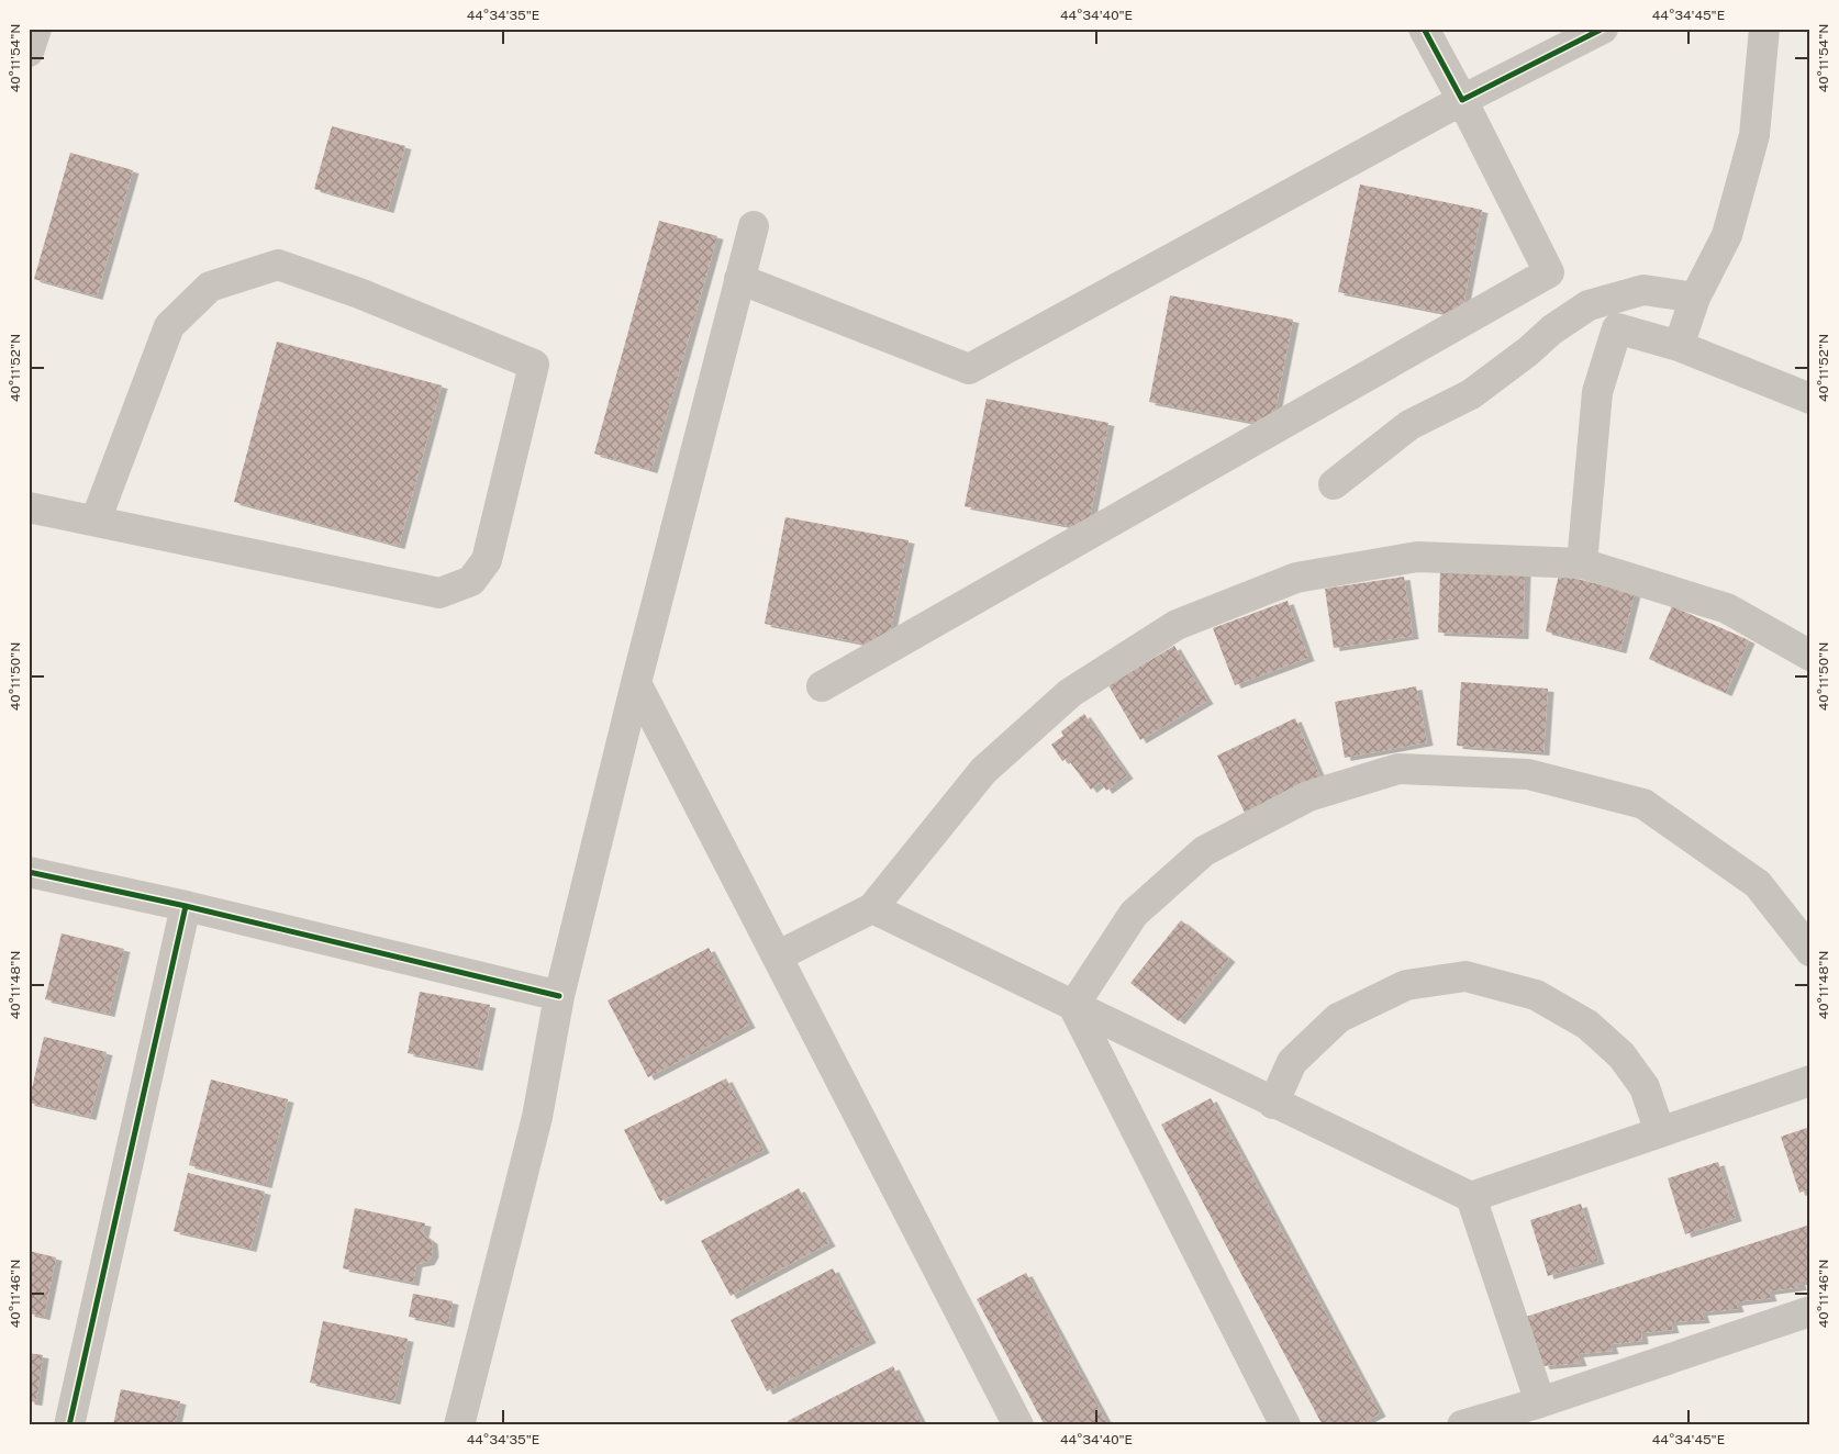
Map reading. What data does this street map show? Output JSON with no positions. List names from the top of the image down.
{
  "coordinates": [
    "44°34'35\"E",
    "44°34'40\"E",
    "44°34'45\"E",
    "40°11'54\"N",
    "40°11'52\"N",
    "40°11'50\"N",
    "40°11'48\"N",
    "40°11'46\"N"
  ]
}
